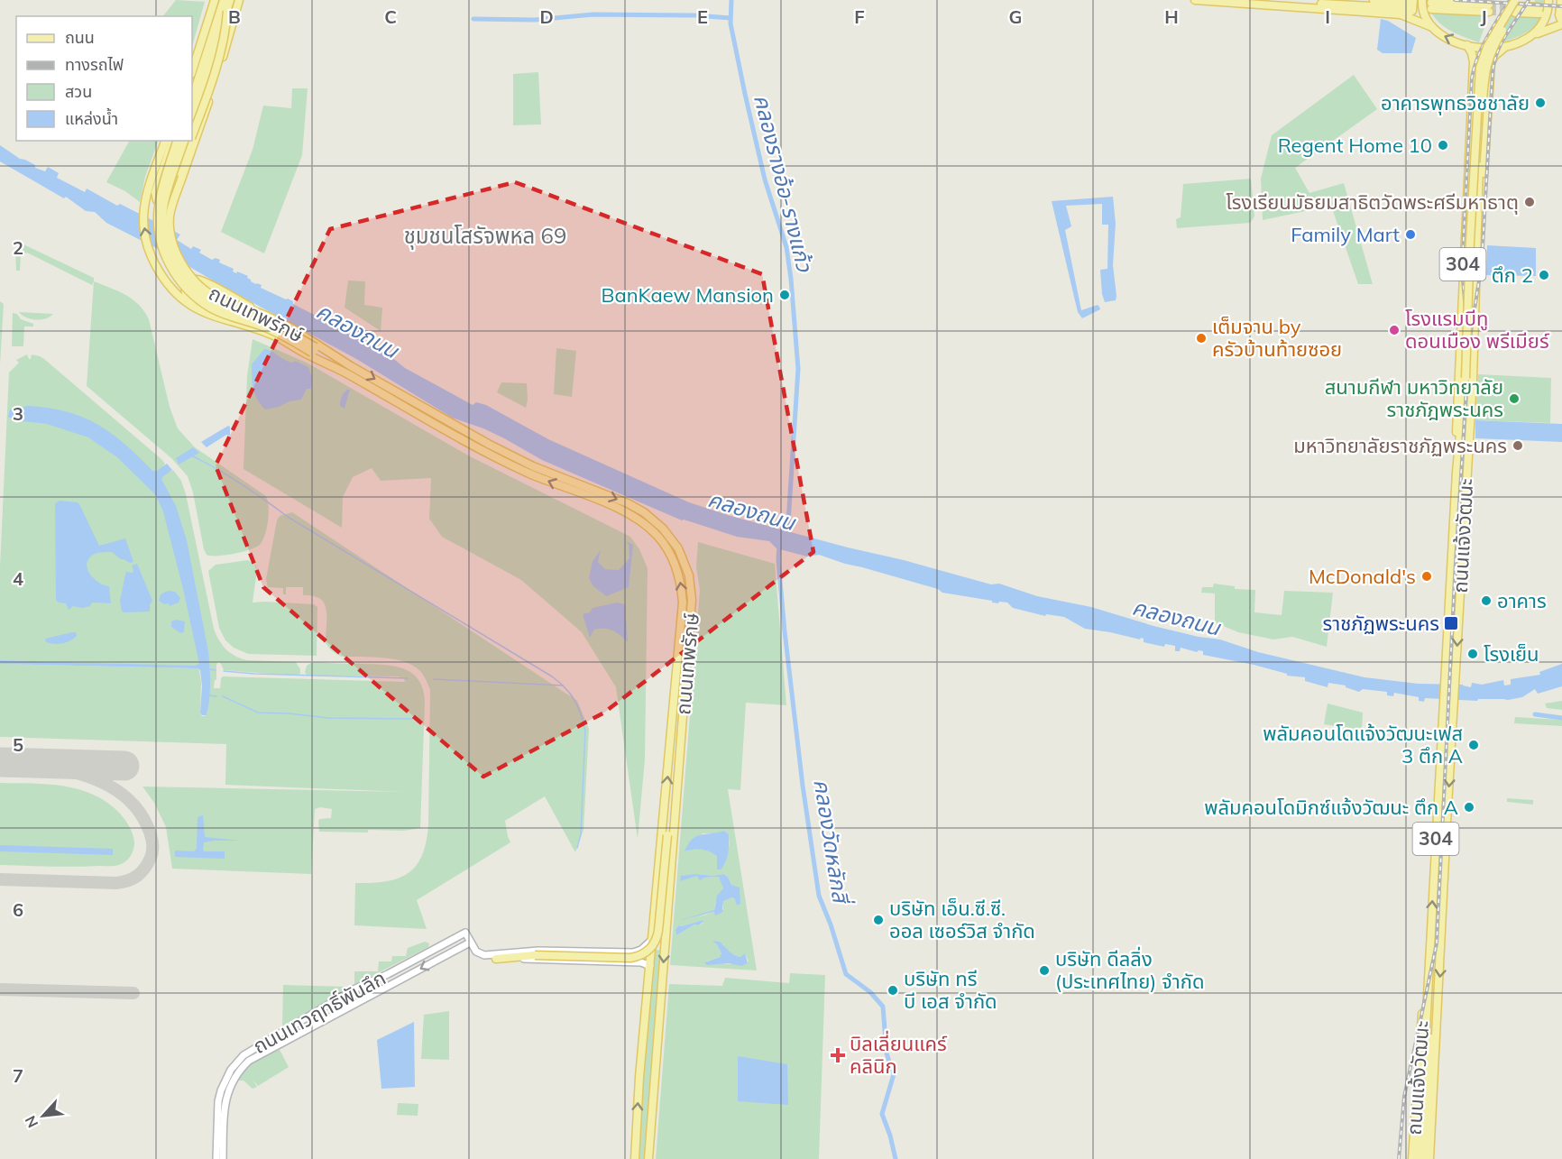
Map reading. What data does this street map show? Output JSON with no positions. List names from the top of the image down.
{
  "streets": {
    "main road": ["304", "ถนนเทพรักษ์", "ถนนแจ้งวัฒนะ"],
    "street": ["ถนนเทวฤทธิ์พันลึก"]
  },
  "districts": ["ชุมชนโสรัจพหล 69"],
  "water": ["คลองรางอ้อ-รางแก้ว", "คลองถนน", "คลองวัดหลักสี่"],
  "places": {
    "other": [
      "อาคารพุทธวิชชาลัย",
      "Regent Home 10",
      "โรงเรียนมัธยมสาธิตวัดพระศรีมหาธาตุ",
      "Family Mart",
      "ตึก 2",
      "BanKaew Mansion",
      "โรงแรมบีทู ดอนเมือง พรีเมียร์",
      "เต็มจาน by ครัวบ้านท้ายซอย",
      "สนามกีฬา มหาวิทยาลัย ราชภัฎพระนคร",
      "มหาวิทยาลัยราชภัฏพระนคร",
      "McDonald's",
      "อาคาร",
      "โรงเย็น",
      "พลัมคอนโดแจ้งวัฒนะเฟส 3 ตึก A",
      "พลัมคอนโดมิกซ์แจ้งวัฒนะ ตึก A",
      "บริษัท เอ็น.ซี.ซี. ออล เซอร์วิส จำกัด",
      "บริษัท ดีลลิ่ง (ประเทศไทย) จำกัด",
      "บริษัท ทรี บี เอส จำกัด"
    ],
    "transit": ["ราชภัฏพระนคร"],
    "health": ["บิลเลี่ยนแคร์ คลินิก"]
  },
  "legend": [
    "ถนน",
    "ทางรถไฟ",
    "สวน",
    "แหล่งน้ำ"
  ],
  "north": "bottom left",
  "grid": {
    "columns": [
      "B",
      "C",
      "D",
      "E",
      "F",
      "G",
      "H",
      "I",
      "J"
    ],
    "rows": [
      "2",
      "3",
      "4",
      "5",
      "6",
      "7"
    ]
  }
}
